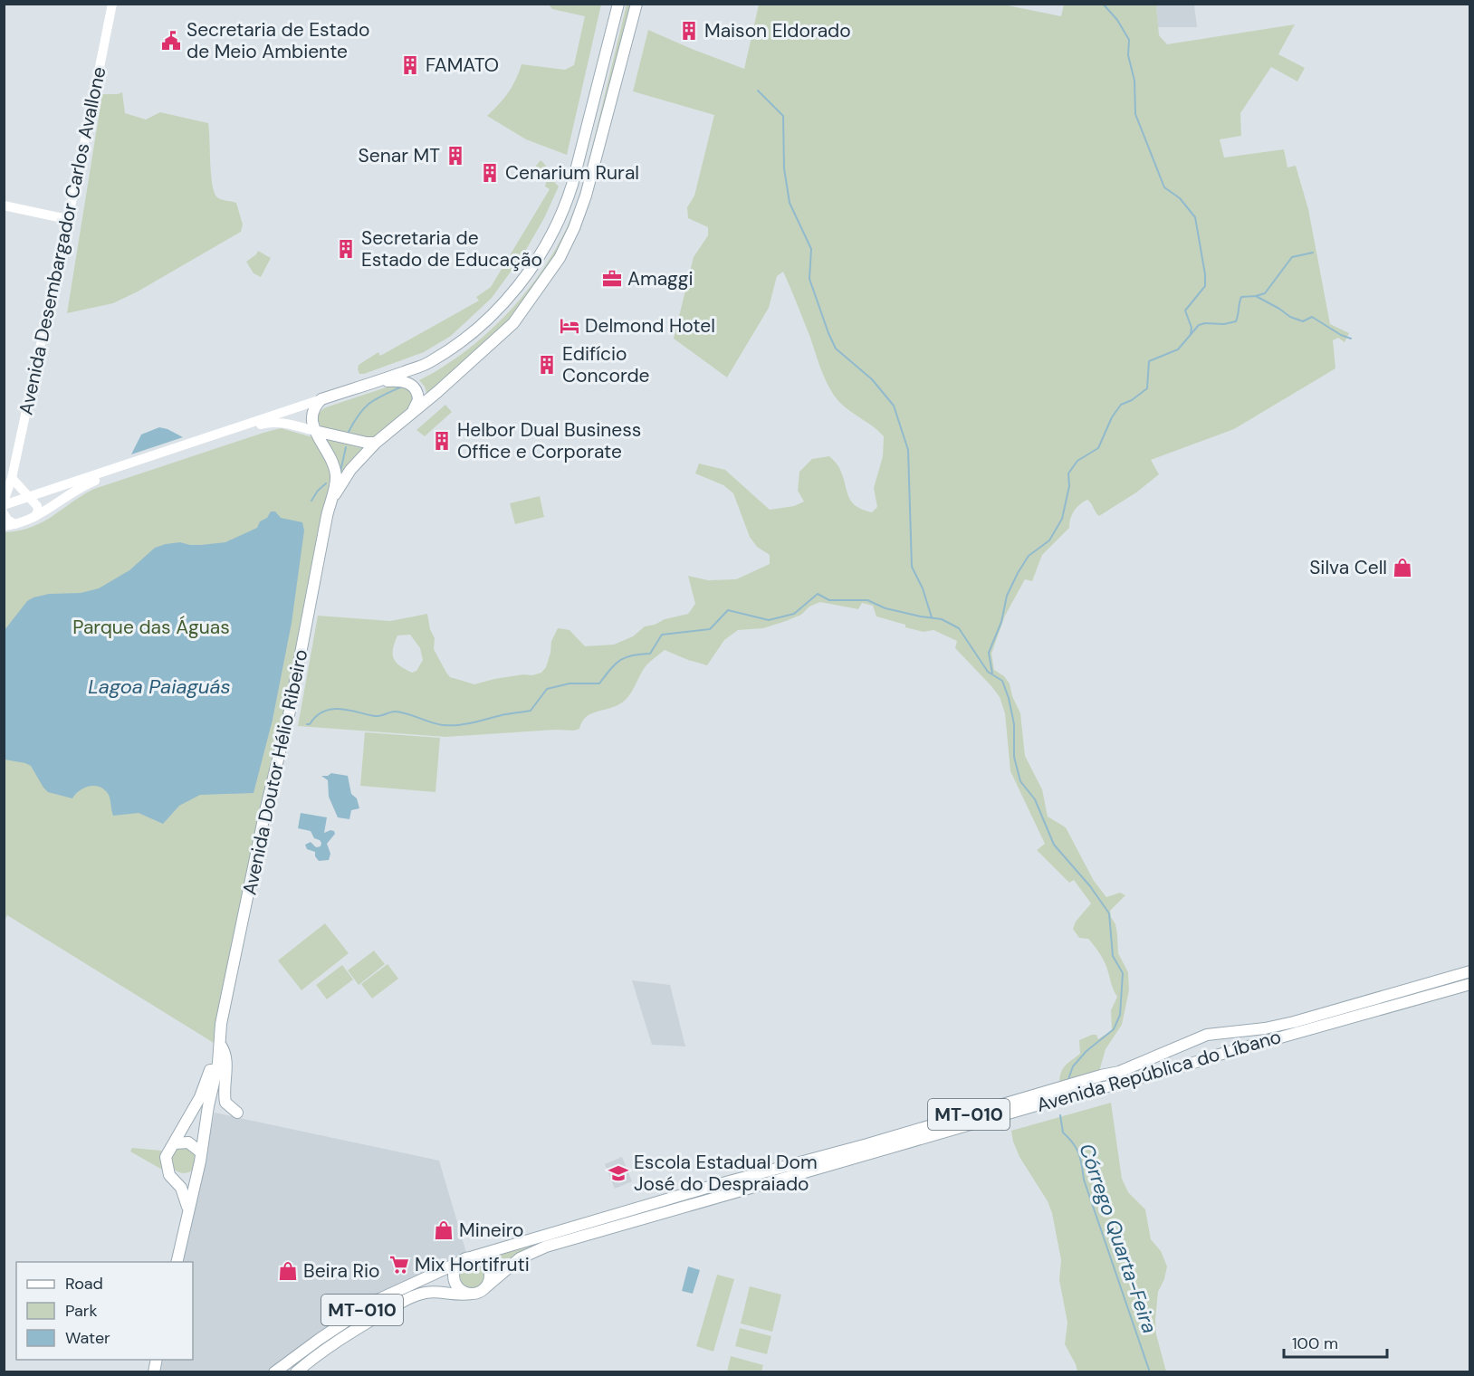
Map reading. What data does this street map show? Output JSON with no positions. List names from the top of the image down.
{
  "streets": {
    "main road": ["Avenida Doutor Hélio Ribeiro", "Avenida República do Líbano", "MT-010"],
    "street": ["Avenida Desembargador Carlos Avallone"]
  },
  "water": ["Lagoa Paiaguás", "Córrego Quarta-Feira"],
  "parks": ["Parque das Águas"],
  "places": {
    "building": [
      "Maison Eldorado",
      "FAMATO",
      "Senar MT",
      "Cenarium Rural",
      "Secretaria de Estado de Educação",
      "Edifício Concorde",
      "Helbor Dual Business Office e Corporate"
    ],
    "public building": ["Secretaria de Estado de Meio Ambiente"],
    "office": ["Amaggi"],
    "hotel": ["Delmond Hotel"],
    "shop": ["Silva Cell", "Mineiro", "Beira Rio"],
    "school or university": ["Escola Estadual Dom José do Despraiado"],
    "supermarket": ["Mix Hortifruti"]
  },
  "legend": ["Road", "Park", "Water"],
  "scale_bar": "100 m"
}
